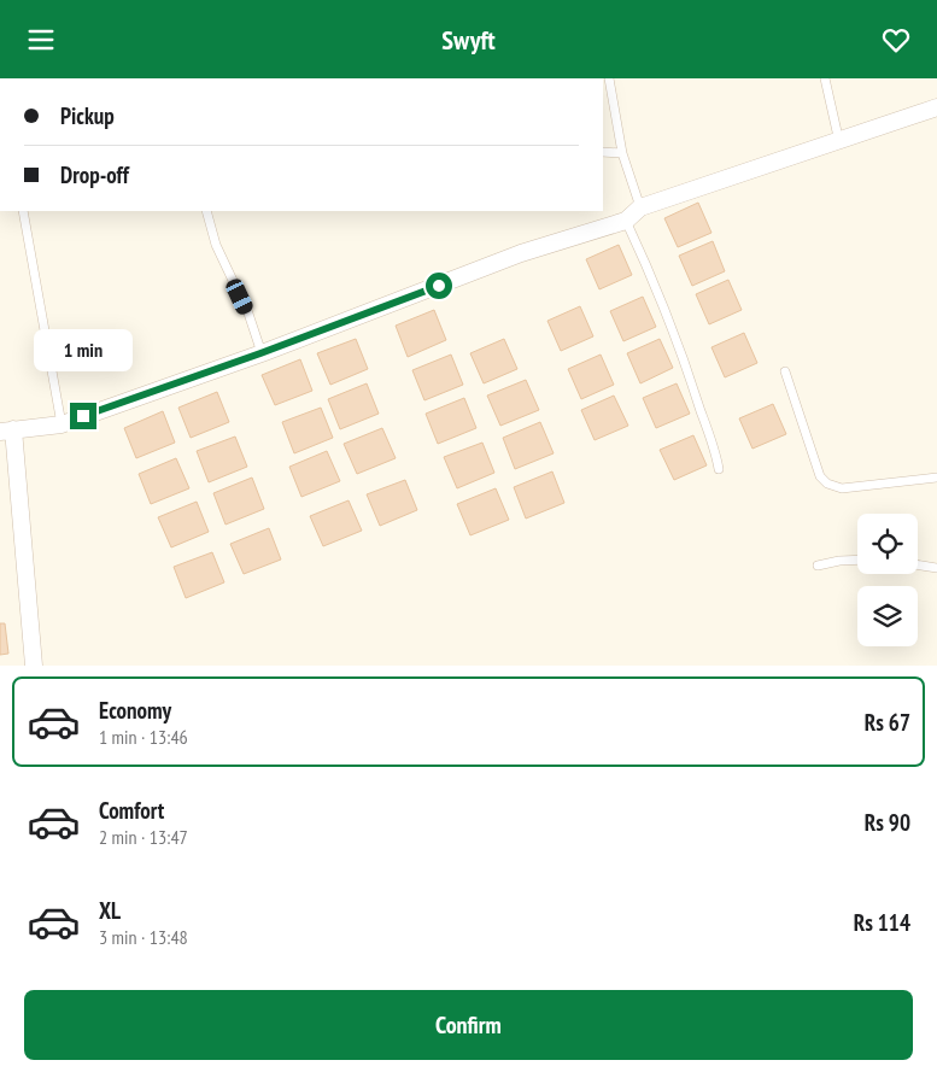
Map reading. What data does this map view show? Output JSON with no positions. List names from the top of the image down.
{
  "page": {
    "header": "Swyft",
    "banner": ["Pickup", "Drop-off"],
    "bubble": "1 min",
    "list": [
      {
        "name": "Economy",
        "note": "1 min · 13:46",
        "value": "Rs 67"
      },
      {
        "name": "Comfort",
        "note": "2 min · 13:47",
        "value": "Rs 90"
      },
      {
        "name": "XL",
        "note": "3 min · 13:48",
        "value": "Rs 114"
      }
    ],
    "buttons": "Confirm"
  }
}
